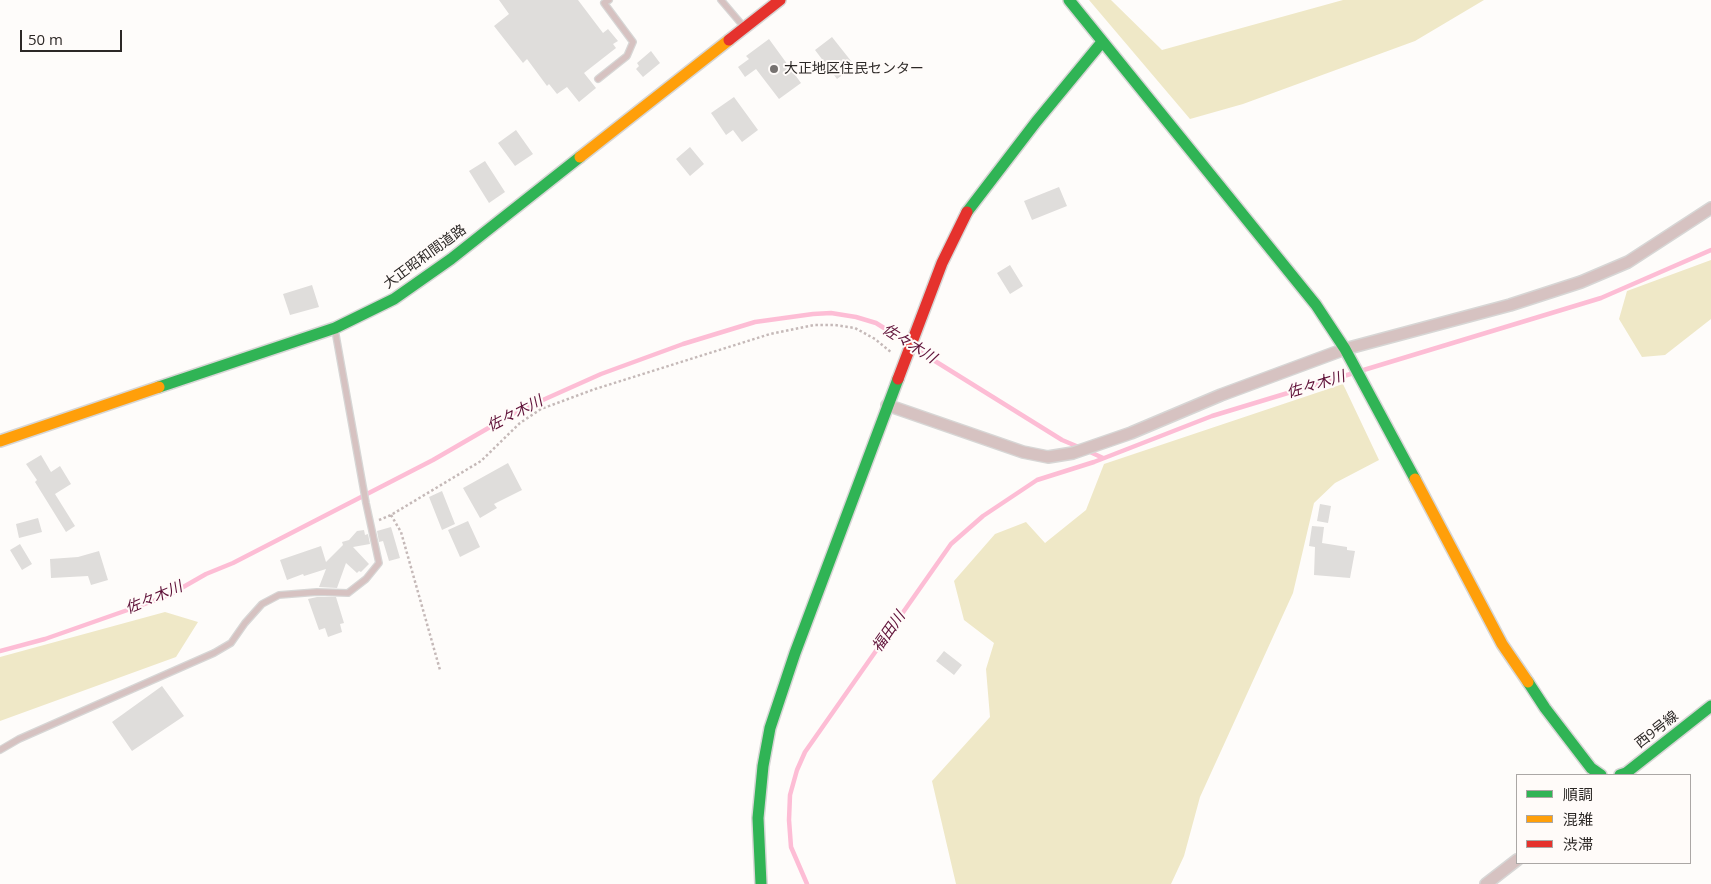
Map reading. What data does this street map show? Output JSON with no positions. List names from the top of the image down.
{
  "streets": {
    "street": ["大正昭和間道路", "西9号線"]
  },
  "water": ["佐々木川", "福田川"],
  "places": ["大正地区住民センター"],
  "legend": ["順調", "混雑", "渋滞"],
  "scale_bar": "50 m"
}
